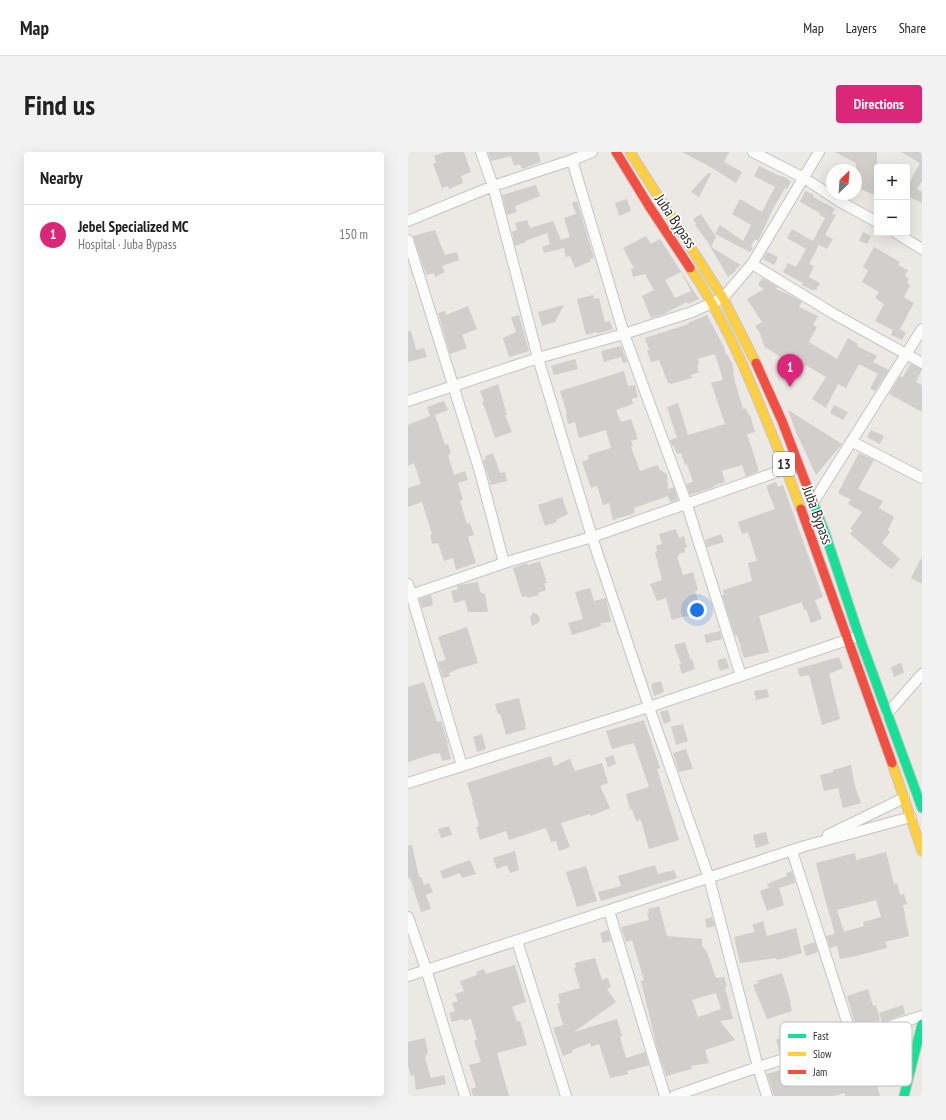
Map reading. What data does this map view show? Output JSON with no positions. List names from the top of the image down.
{
  "streets": {
    "main road": ["Juba Bypass", "13"]
  },
  "legend": ["Fast", "Slow", "Jam"],
  "north": "top right",
  "page": {
    "header": "Map",
    "nav": ["Map", "Layers", "Share"],
    "buttons": "Directions",
    "title": "Find us",
    "heading": "Nearby",
    "map_buttons": ["+", "−"],
    "list": [
      {
        "mark": "1",
        "name": "Jebel Specialized MC",
        "note": "Hospital · Juba Bypass",
        "value": "150 m"
      }
    ],
    "pins": "1"
  }
}
